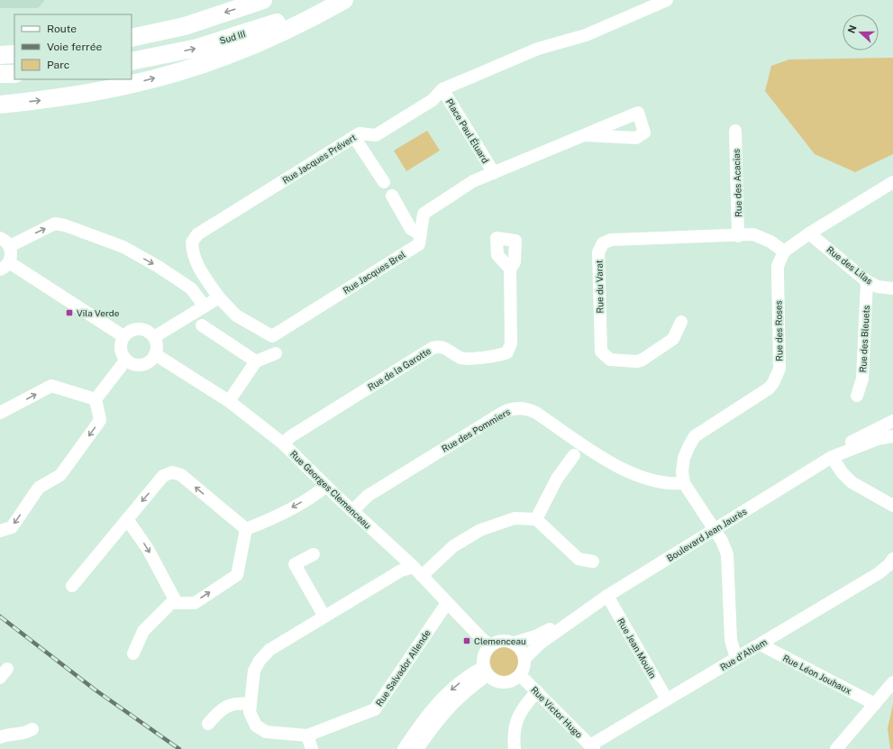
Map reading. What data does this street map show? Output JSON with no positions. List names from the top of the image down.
{
  "streets": {
    "highway": ["Sud III"],
    "street": [
      "Place Paul Éluard",
      "Rue Jacques Prévert",
      "Rue des Acacias",
      "Rue des Lilas",
      "Rue Jacques Brel",
      "Rue du Varat",
      "Rue des Roses",
      "Rue des Bleuets",
      "Rue de la Garotte",
      "Rue des Pommiers",
      "Rue Georges Clemenceau",
      "Boulevard Jean Jaurès",
      "Rue Jean Moulin",
      "Rue d'Ahlem",
      "Rue Salvador Allende",
      "Rue Léon Jouhaux",
      "Rue Victor Hugo"
    ]
  },
  "crossings": [
    ["Place Paul Éluard", "Rue Jacques Prévert"],
    ["Place Paul Éluard", "Rue Jacques Brel"],
    ["Rue Jacques Prévert", "Rue Jacques Brel"],
    ["Rue des Acacias", "Rue du Varat"],
    ["Rue des Lilas", "Rue des Bleuets"],
    ["Rue du Varat", "Rue des Roses"],
    ["Rue des Roses", "Rue des Pommiers"],
    ["Rue des Roses", "Boulevard Jean Jaurès"],
    ["Rue des Roses", "Rue d'Ahlem"],
    ["Rue de la Garotte", "Rue Georges Clemenceau"],
    ["Rue des Pommiers", "Rue Georges Clemenceau"],
    ["Rue Georges Clemenceau", "Boulevard Jean Jaurès"],
    ["Rue Georges Clemenceau", "Rue Salvador Allende"],
    ["Rue Georges Clemenceau", "Rue Victor Hugo"],
    ["Boulevard Jean Jaurès", "Rue Jean Moulin"],
    ["Boulevard Jean Jaurès", "Rue Victor Hugo"],
    ["Rue Jean Moulin", "Rue d'Ahlem"],
    ["Rue d'Ahlem", "Rue Léon Jouhaux"],
    ["Rue d'Ahlem", "Rue Victor Hugo"]
  ],
  "places": {
    "transit": ["Vila Verde", "Clemenceau"]
  },
  "legend": ["Route", "Voie ferrée", "Parc"],
  "north": "left"
}
